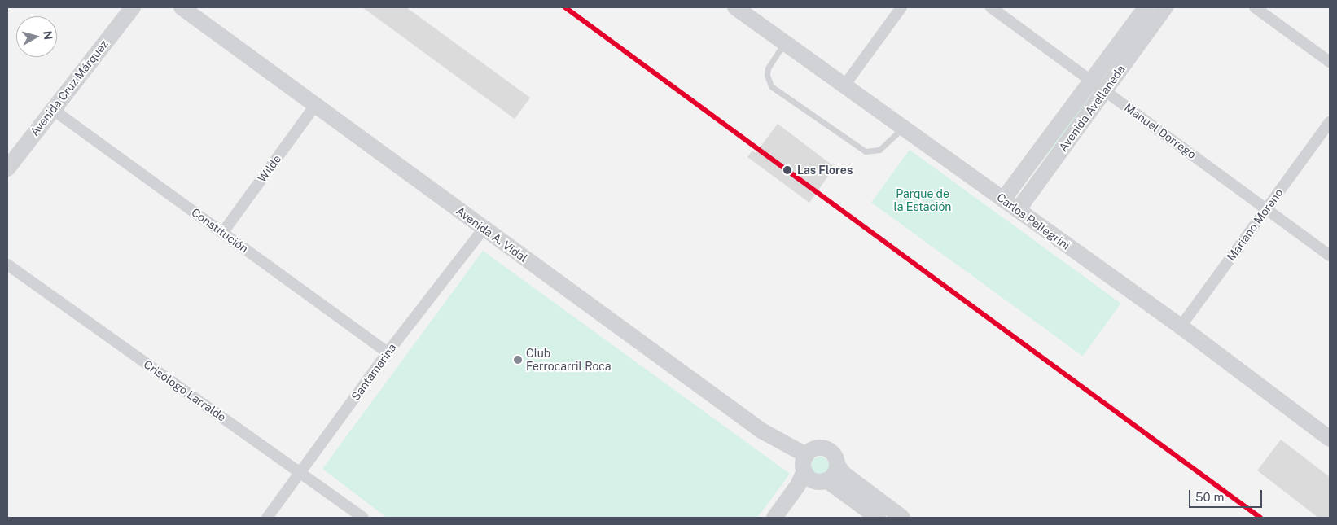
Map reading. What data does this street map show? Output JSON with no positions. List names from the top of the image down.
{
  "streets": {
    "street": [
      "Avenida Cruz Márquez",
      "Avenida Avellaneda",
      "Manuel Dorrego",
      "Wilde",
      "Carlos Pellegrini",
      "Mariano Moreno",
      "Constitución",
      "Avenida A. Vidal",
      "Santamarina",
      "Crisólogo Larralde"
    ]
  },
  "crossings": [
    ["Avenida Cruz Márquez", "Constitución"],
    ["Avenida Avellaneda", "Manuel Dorrego"],
    ["Avenida Avellaneda", "Carlos Pellegrini"],
    ["Manuel Dorrego", "Mariano Moreno"],
    ["Wilde", "Constitución"],
    ["Wilde", "Avenida A. Vidal"],
    ["Carlos Pellegrini", "Mariano Moreno"],
    ["Constitución", "Santamarina"],
    ["Avenida A. Vidal", "Santamarina"],
    ["Santamarina", "Crisólogo Larralde"]
  ],
  "parks": ["Parque de la Estación"],
  "places": ["Las Flores", "Club Ferrocarril Roca"],
  "scale_bar": "50 m",
  "north": "right"
}
